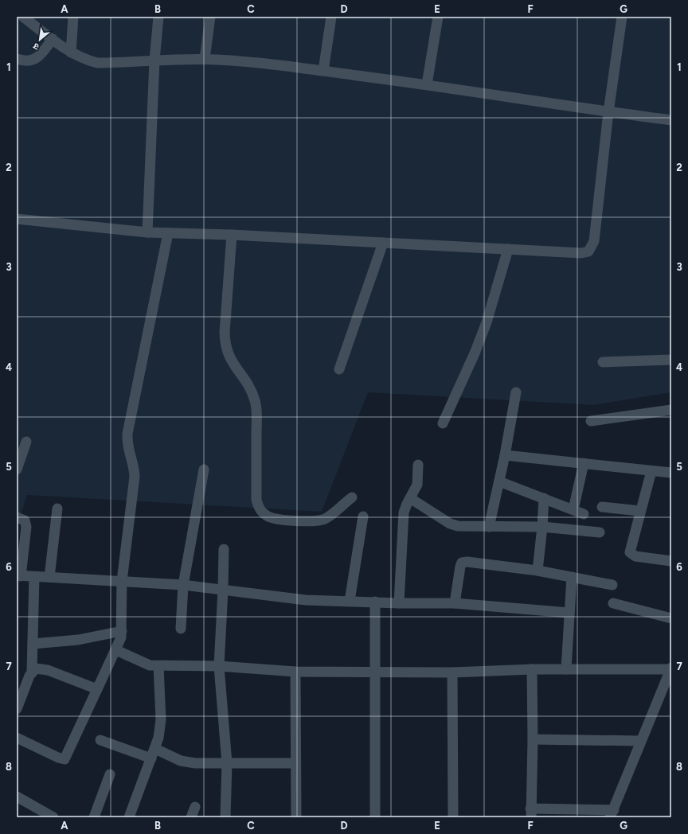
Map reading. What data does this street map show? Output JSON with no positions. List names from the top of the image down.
{
  "north": "bottom left",
  "grid": {
    "columns": [
      "A",
      "B",
      "C",
      "D",
      "E",
      "F",
      "G"
    ],
    "rows": [
      "1",
      "2",
      "3",
      "4",
      "5",
      "6",
      "7",
      "8"
    ]
  }
}
